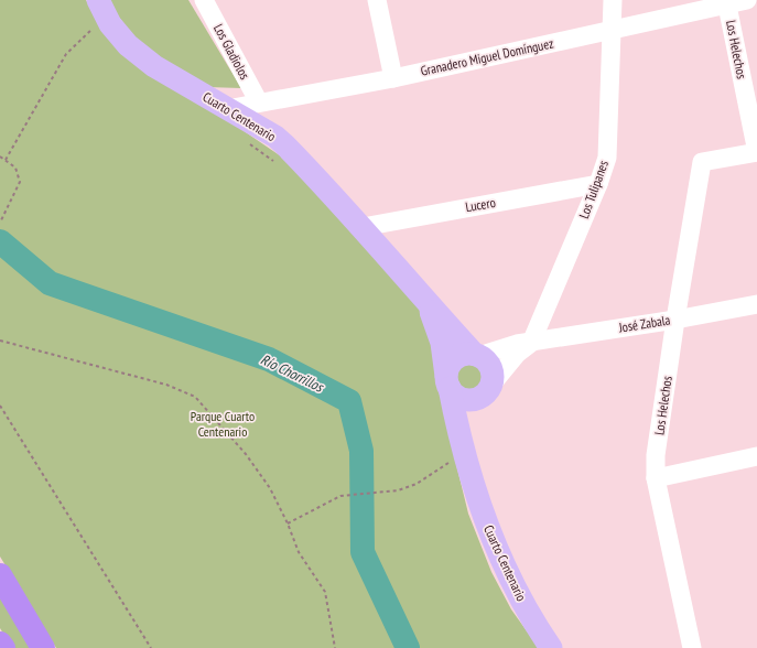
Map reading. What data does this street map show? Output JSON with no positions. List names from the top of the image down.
{
  "streets": {
    "main road": ["Cuarto Centenario"],
    "street": [
      "Los Helechos",
      "Los Gladiolos",
      "Granadero Miguel Domínguez",
      "Los Tulipanes",
      "Lucero",
      "José Zabala"
    ]
  },
  "crossings": [
    ["Los Helechos", "Granadero Miguel Domínguez"],
    ["Los Helechos", "José Zabala"],
    ["Los Gladiolos", "Granadero Miguel Domínguez"],
    ["Granadero Miguel Domínguez", "Cuarto Centenario"],
    ["Granadero Miguel Domínguez", "Los Tulipanes"],
    ["Cuarto Centenario", "Lucero"],
    ["Cuarto Centenario", "José Zabala"],
    ["Los Tulipanes", "Lucero"],
    ["Los Tulipanes", "José Zabala"]
  ],
  "water": ["Río Chorrillos"],
  "parks": ["Parque Cuarto Centenario"]
}
